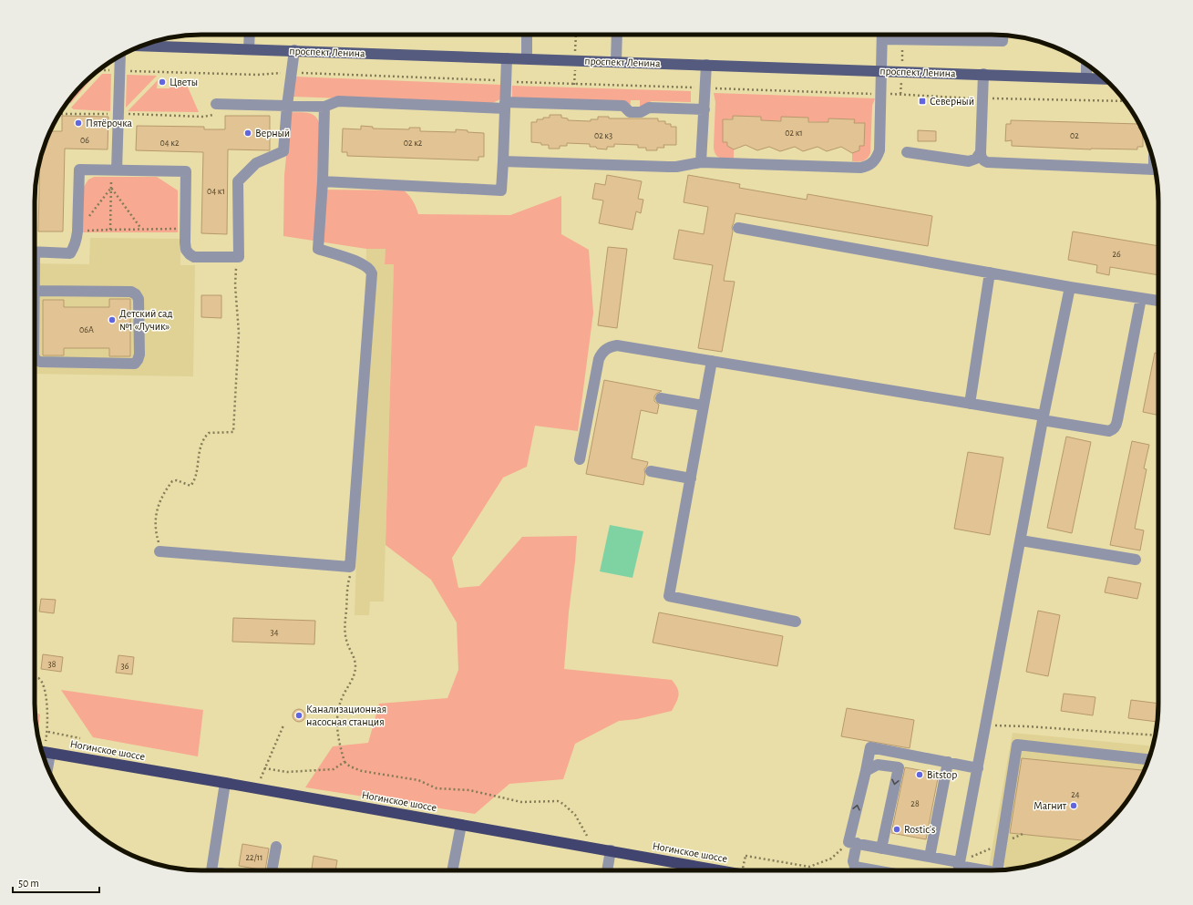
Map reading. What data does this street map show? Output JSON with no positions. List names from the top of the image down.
{
  "streets": {
    "highway": ["Ногинское шоссе"],
    "main road": ["проспект Ленина"]
  },
  "places": {
    "other": [
      "Цветы",
      "Пятёрочка",
      "Верный",
      "Детский сад №1 «Лучик»",
      "Канализационная насосная станция",
      "Bitstop",
      "Магнит",
      "Rostic's"
    ],
    "transit": ["Северный"]
  },
  "house_numbers": [
    "02 к1",
    "02 к3",
    "02",
    "06",
    "04 к2",
    "02 к2",
    "04 к1",
    "26",
    "06А",
    "34",
    "38",
    "36",
    "24",
    "28",
    "22/11"
  ],
  "scale_bar": "50 m"
}
